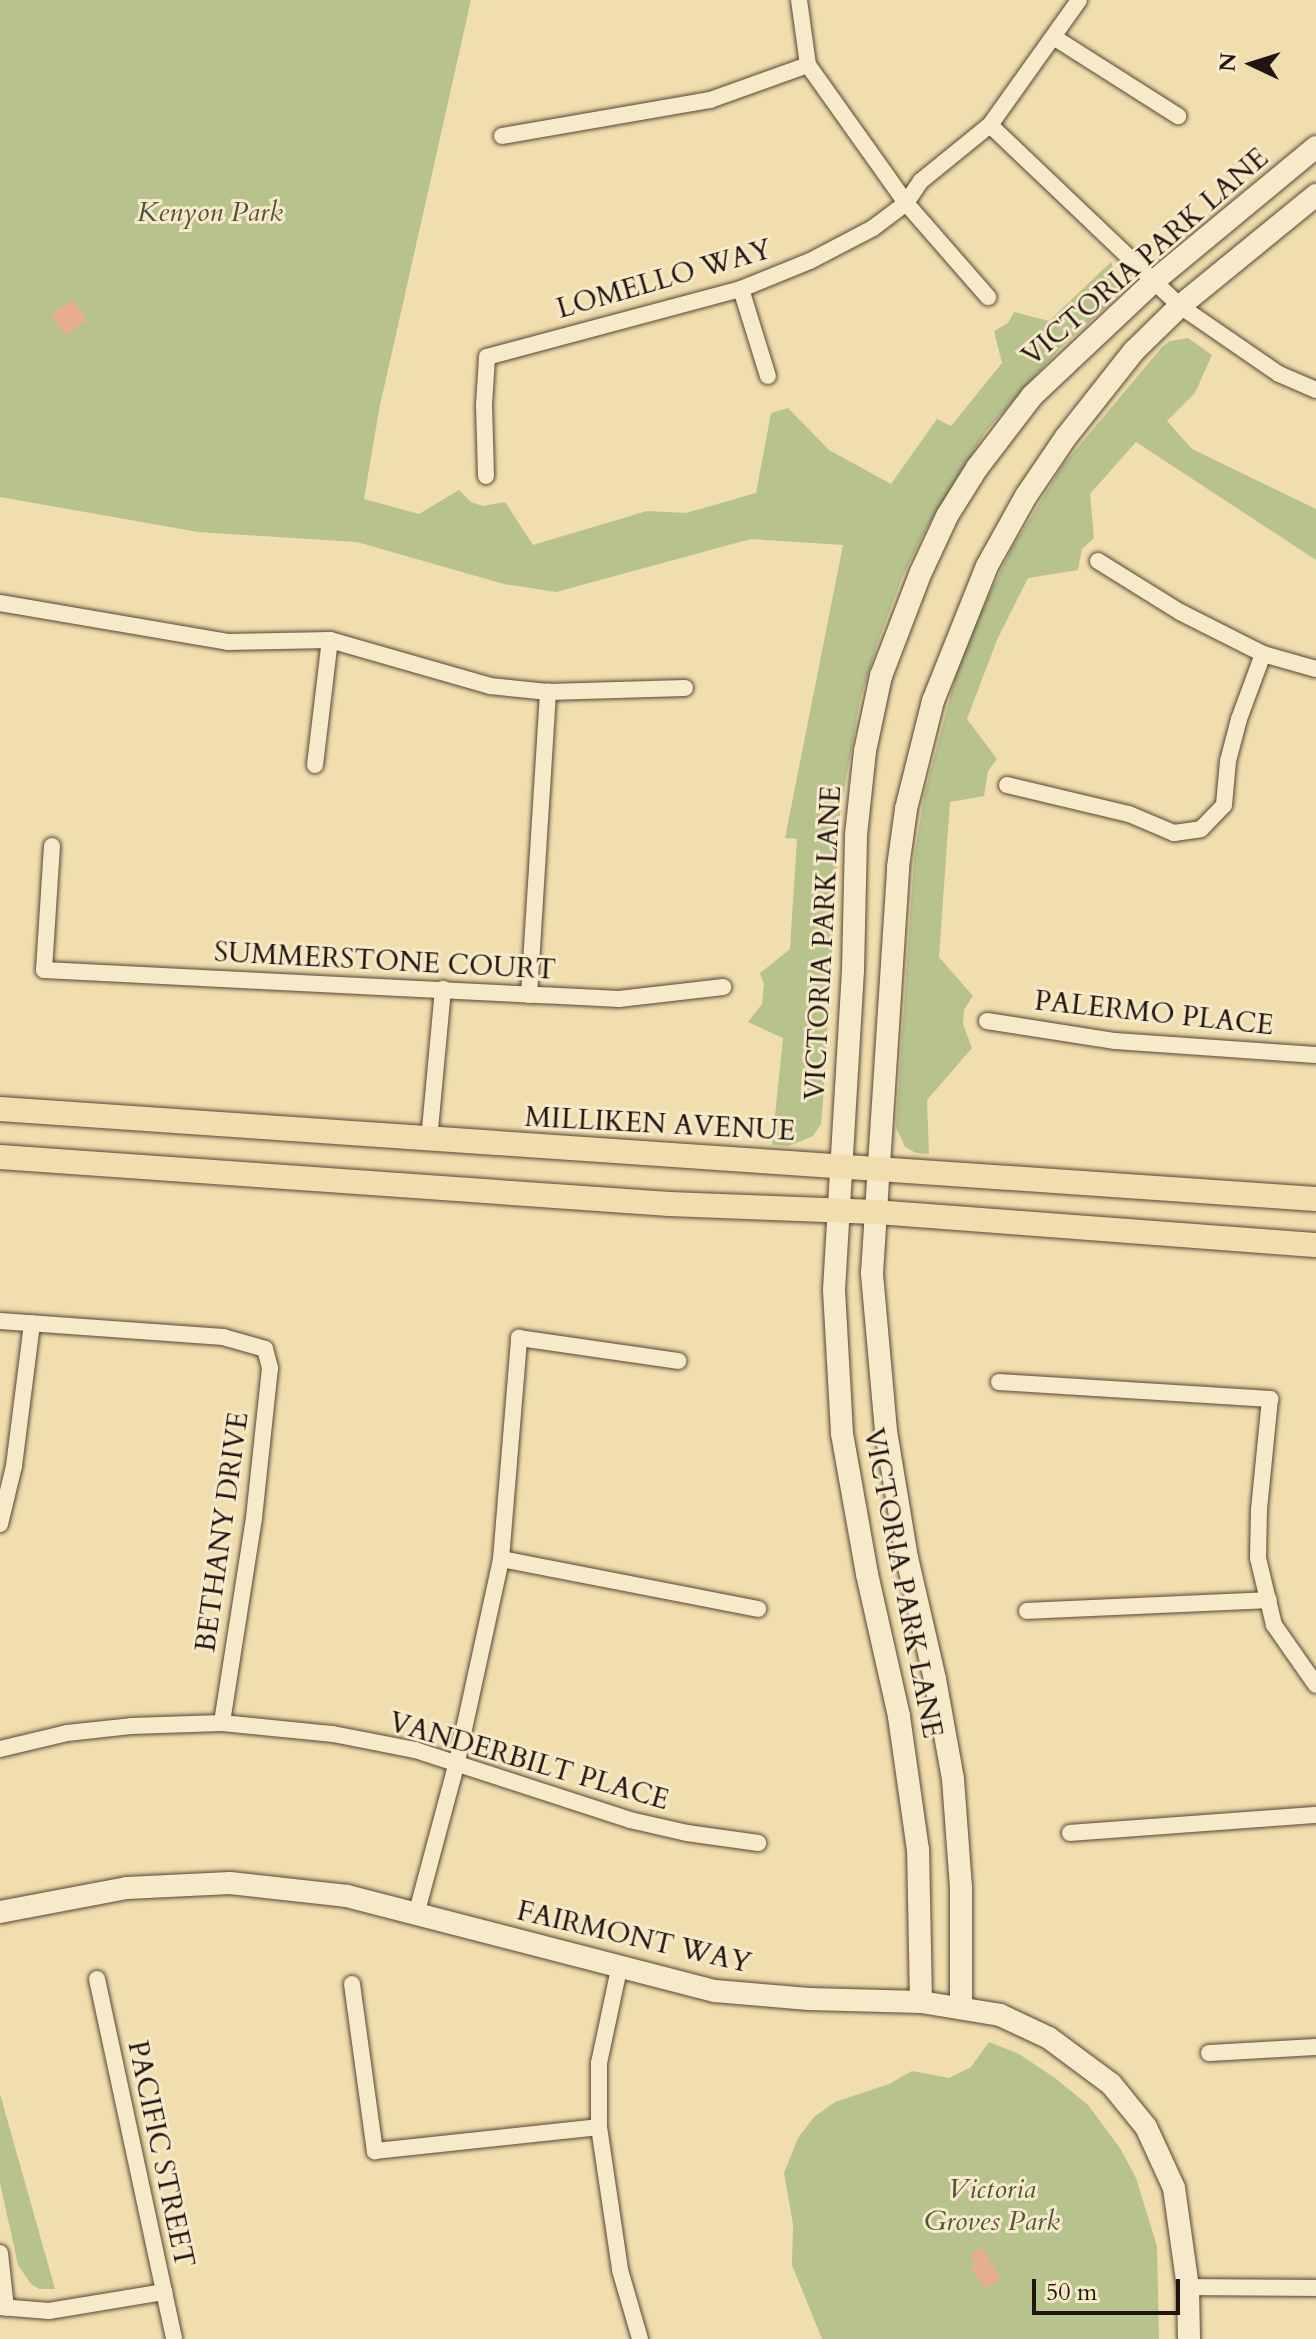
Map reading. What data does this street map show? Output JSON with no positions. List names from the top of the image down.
{
  "streets": {
    "main road": ["MILLIKEN AVENUE"],
    "street": [
      "VICTORIA PARK LANE",
      "LOMELLO WAY",
      "SUMMERSTONE COURT",
      "PALERMO PLACE",
      "BETHANY DRIVE",
      "VANDERBILT PLACE",
      "FAIRMONT WAY",
      "PACIFIC STREET"
    ]
  },
  "crossings": [
    ["VICTORIA PARK LANE", "MILLIKEN AVENUE"],
    ["VICTORIA PARK LANE", "FAIRMONT WAY"],
    ["BETHANY DRIVE", "VANDERBILT PLACE"]
  ],
  "parks": ["Kenyon Park", "Victoria Groves Park"],
  "scale_bar": "50 m",
  "north": "left"
}
